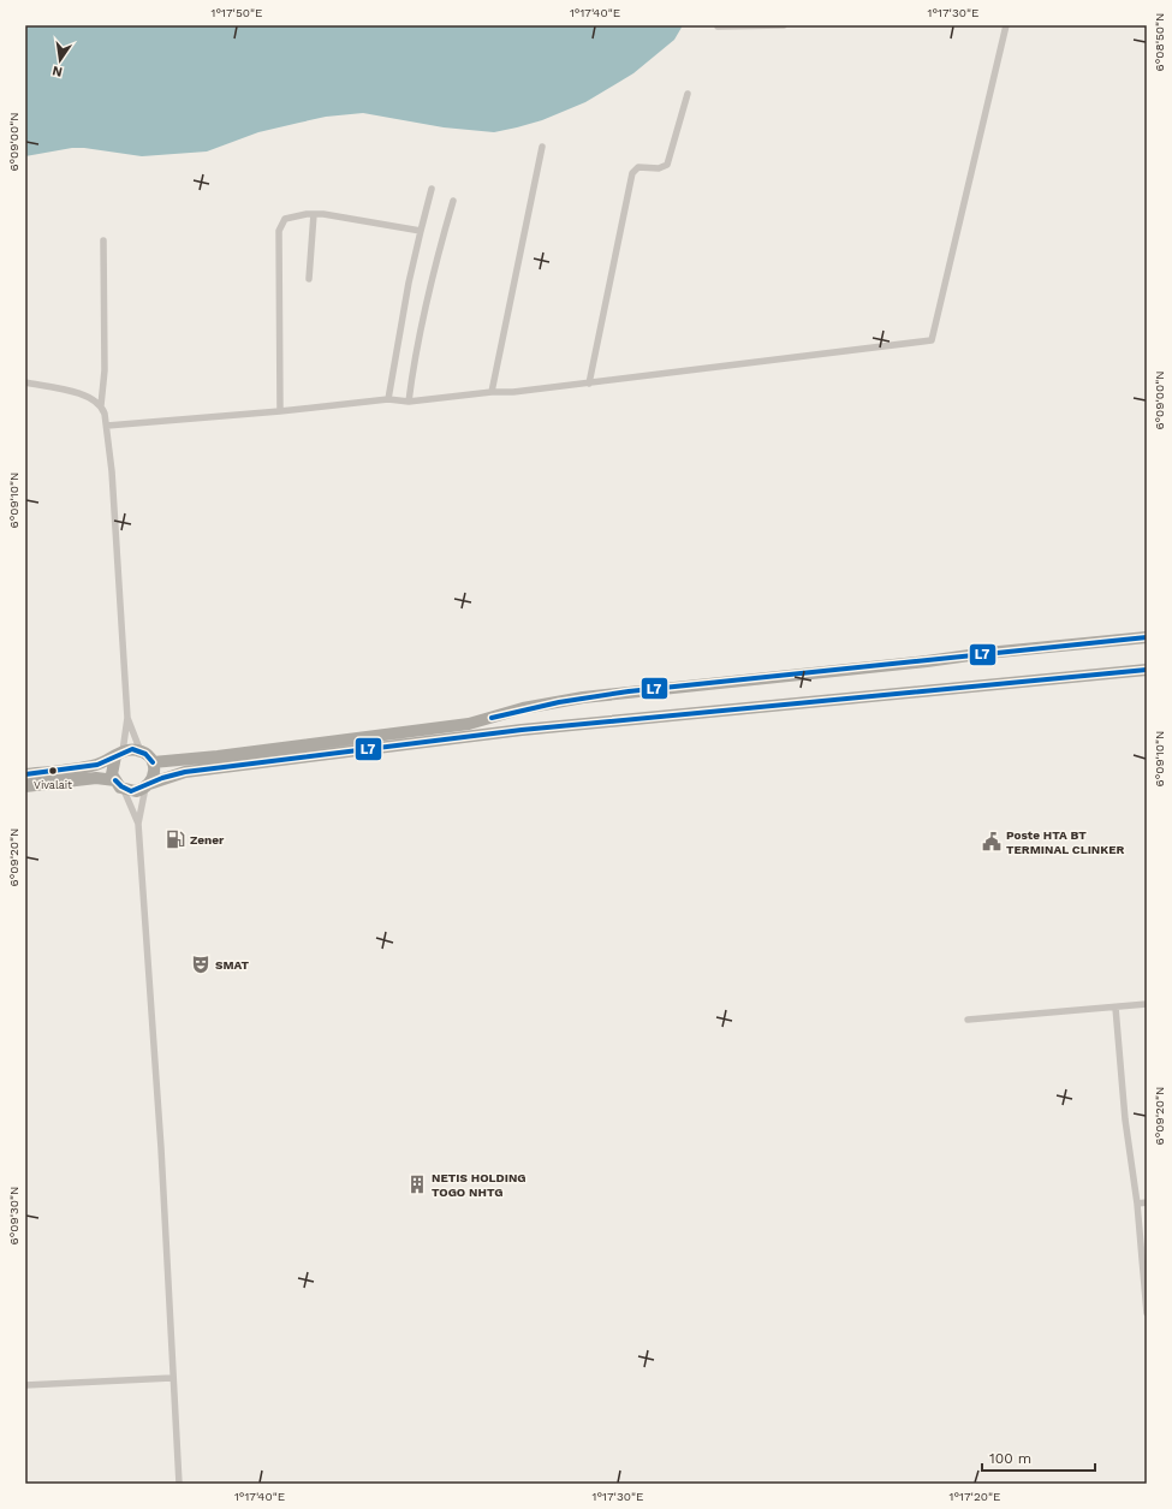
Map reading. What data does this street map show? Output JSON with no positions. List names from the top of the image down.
{
  "places": {
    "other": ["Vivalait"],
    "fuel station": ["Zener"],
    "public building": ["Poste HTA BT TERMINAL CLINKER"],
    "theatre": ["SMAT"],
    "building": ["NETIS HOLDING TOGO NHTG"]
  },
  "lines": ["transit line L7"],
  "scale_bar": "100 m",
  "north": "bottom",
  "coordinates": [
    "1°17'50\"E",
    "1°17'40\"E",
    "1°17'30\"E",
    "6°08'50\"N",
    "6°09'00\"N",
    "6°09'10\"N",
    "6°09'20\"N",
    "6°09'30\"N",
    "1°17'20\"E"
  ]
}
